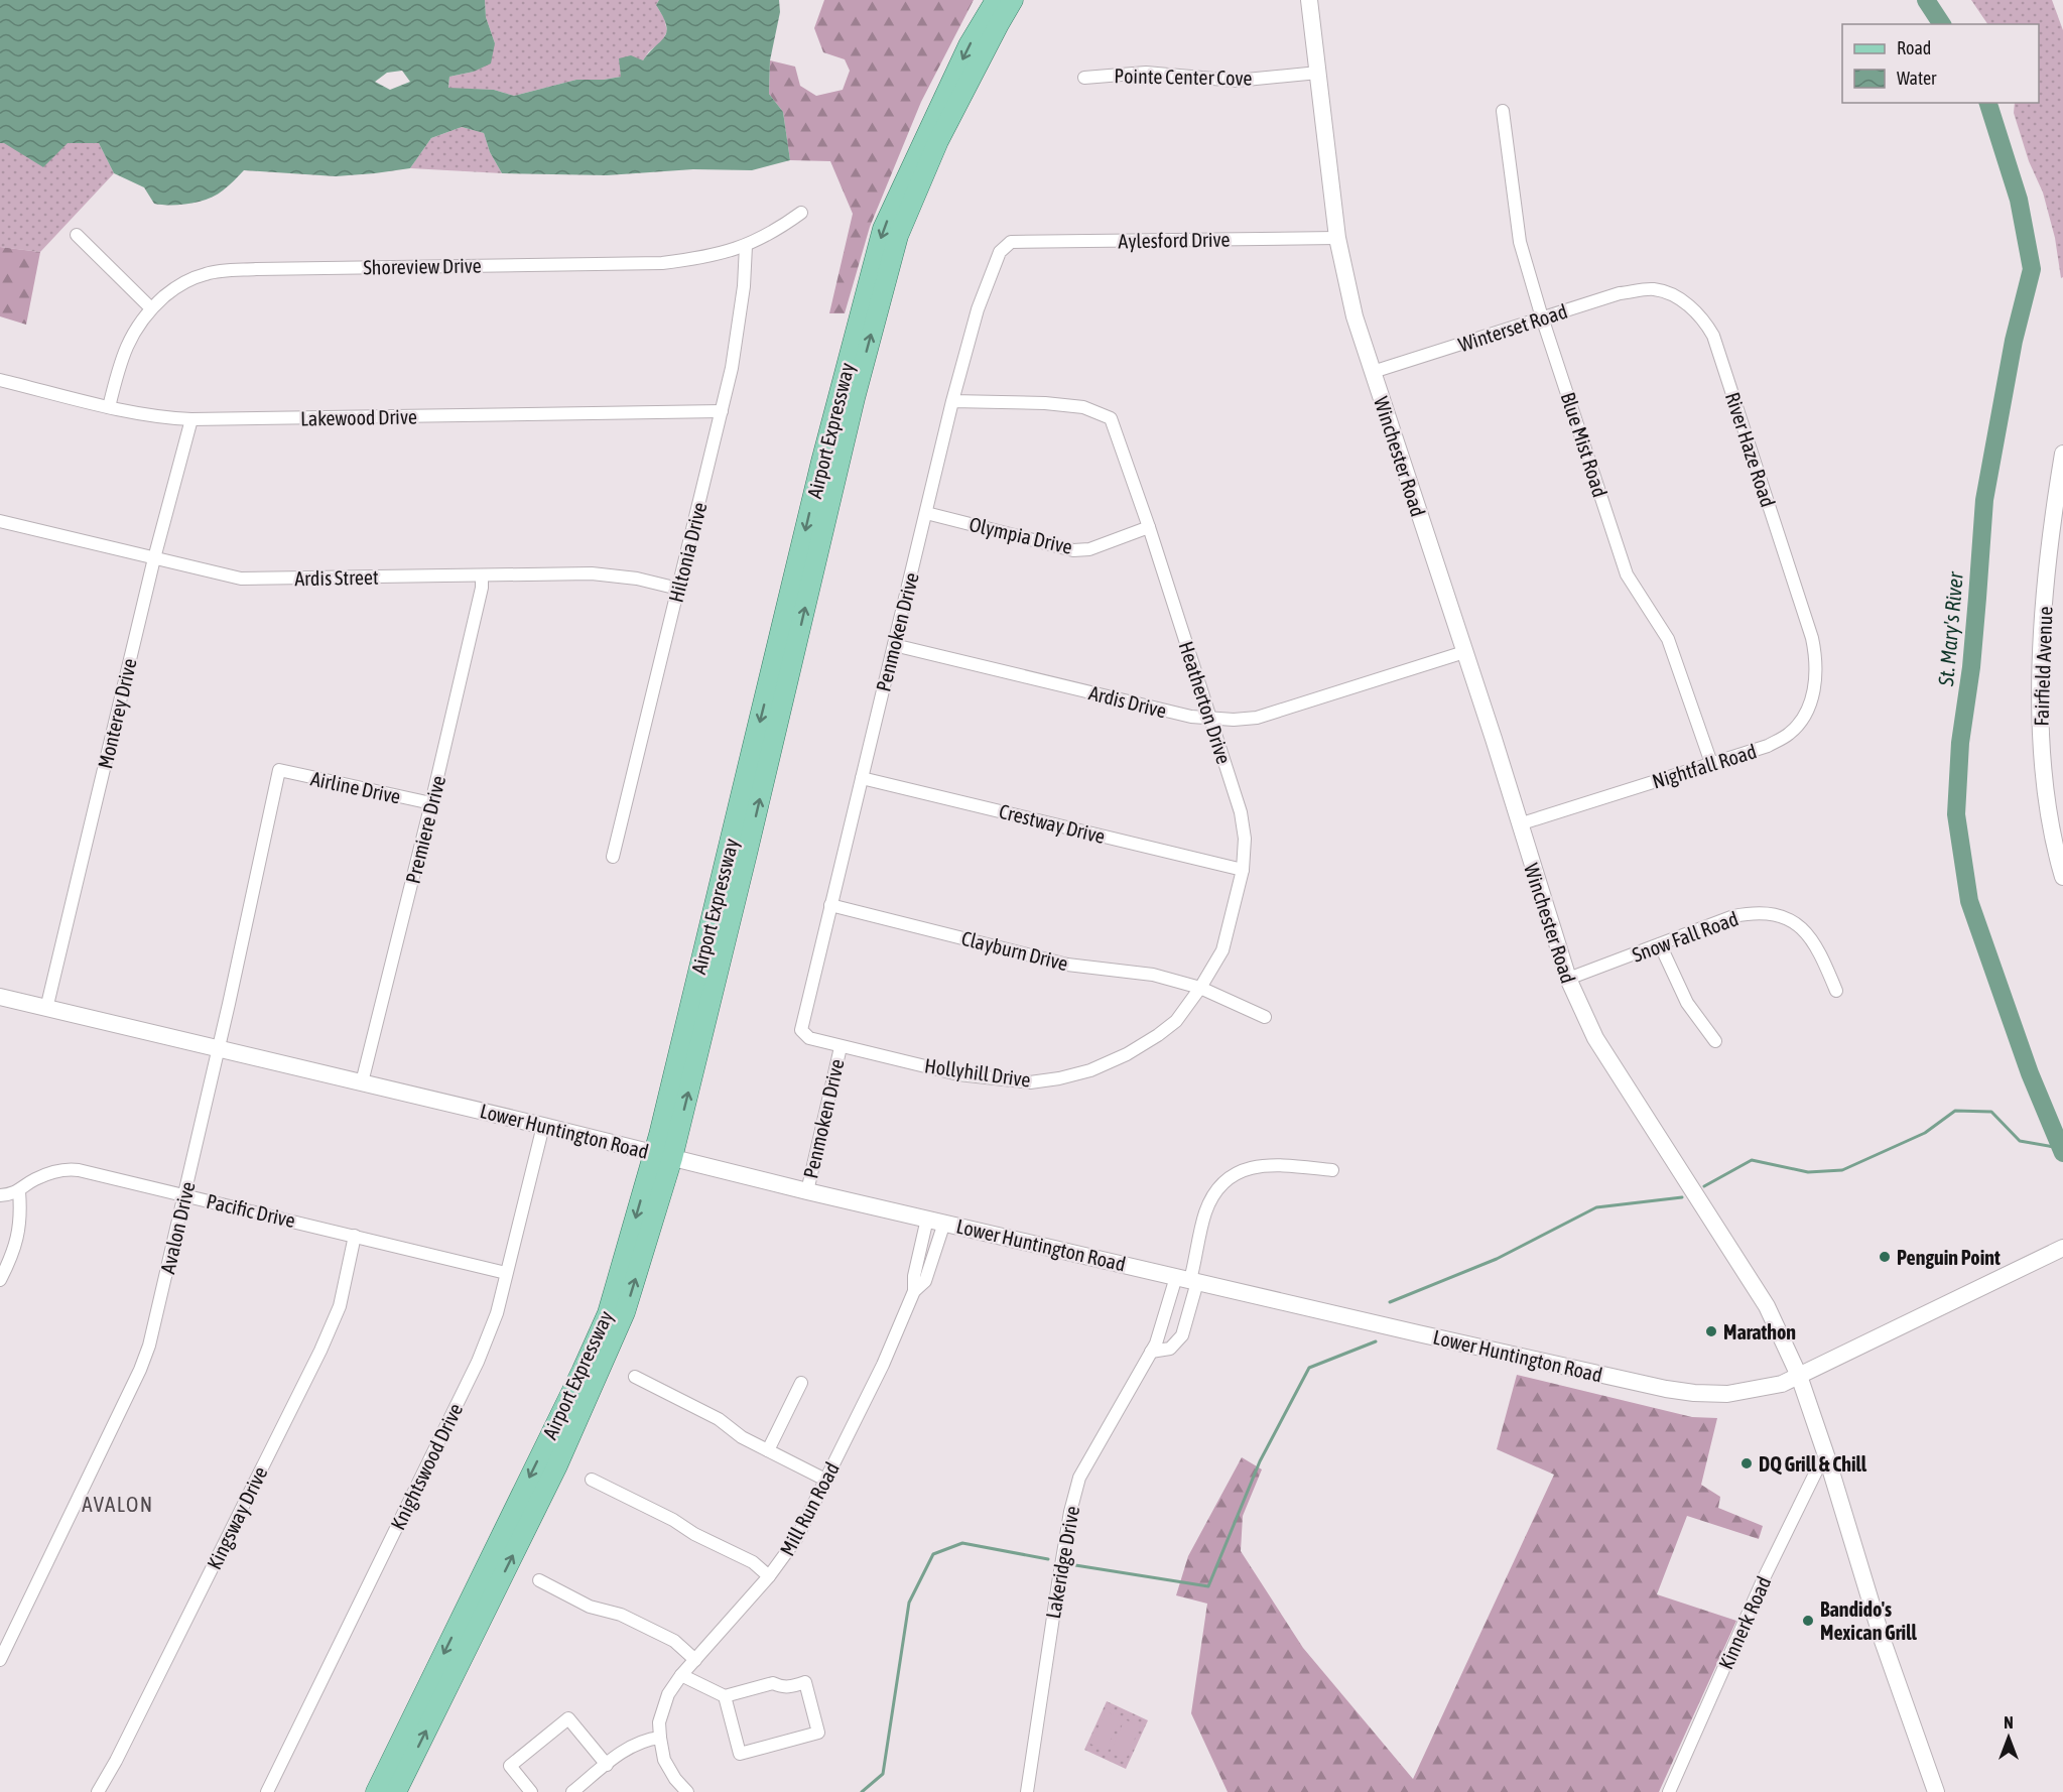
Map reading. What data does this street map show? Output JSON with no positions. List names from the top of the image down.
{
  "streets": {
    "main road": [
      "Airport Expressway",
      "Winchester Road",
      "Fairfield Avenue",
      "Lower Huntington Road"
    ],
    "street": [
      "Pointe Center Cove",
      "Aylesford Drive",
      "Shoreview Drive",
      "Winterset Road",
      "Lakewood Drive",
      "Blue Mist Road",
      "River Haze Road",
      "Olympia Drive",
      "Hiltonia Drive",
      "Ardis Street",
      "Penmoken Drive",
      "Ardis Drive",
      "Heatherton Drive",
      "Monterey Drive",
      "Nightfall Road",
      "Airline Drive",
      "Crestway Drive",
      "Premiere Drive",
      "Snow Fall Road",
      "Clayburn Drive",
      "Hollyhill Drive",
      "Pacific Drive",
      "Avalon Drive",
      "Knightswood Drive",
      "Mill Run Road",
      "Kingsway Drive",
      "Lakeridge Drive",
      "Kinnerk Road"
    ]
  },
  "crossings": [
    ["Pointe Center Cove", "Winchester Road"],
    ["Aylesford Drive", "Winchester Road"],
    ["Aylesford Drive", "Penmoken Drive"],
    ["Shoreview Drive", "Lakewood Drive"],
    ["Shoreview Drive", "Hiltonia Drive"],
    ["Winterset Road", "Blue Mist Road"],
    ["Winterset Road", "River Haze Road"],
    ["Winterset Road", "Winchester Road"],
    ["Lakewood Drive", "Hiltonia Drive"],
    ["Lakewood Drive", "Monterey Drive"],
    ["Airport Expressway", "Lower Huntington Road"],
    ["Blue Mist Road", "Nightfall Road"],
    ["River Haze Road", "Nightfall Road"],
    ["Winchester Road", "Ardis Drive"],
    ["Winchester Road", "Nightfall Road"],
    ["Winchester Road", "Snow Fall Road"],
    ["Winchester Road", "Lower Huntington Road"],
    ["Winchester Road", "Kinnerk Road"],
    ["Olympia Drive", "Penmoken Drive"],
    ["Olympia Drive", "Heatherton Drive"],
    ["Hiltonia Drive", "Ardis Street"],
    ["Ardis Street", "Monterey Drive"],
    ["Ardis Street", "Premiere Drive"],
    ["Penmoken Drive", "Ardis Drive"],
    ["Penmoken Drive", "Heatherton Drive"],
    ["Penmoken Drive", "Crestway Drive"],
    ["Penmoken Drive", "Clayburn Drive"],
    ["Penmoken Drive", "Hollyhill Drive"],
    ["Penmoken Drive", "Lower Huntington Road"],
    ["Ardis Drive", "Heatherton Drive"],
    ["Heatherton Drive", "Crestway Drive"],
    ["Heatherton Drive", "Clayburn Drive"],
    ["Heatherton Drive", "Hollyhill Drive"],
    ["Monterey Drive", "Lower Huntington Road"],
    ["Airline Drive", "Premiere Drive"],
    ["Airline Drive", "Avalon Drive"],
    ["Premiere Drive", "Lower Huntington Road"],
    ["Clayburn Drive", "Hollyhill Drive"],
    ["Lower Huntington Road", "Avalon Drive"],
    ["Lower Huntington Road", "Knightswood Drive"],
    ["Lower Huntington Road", "Mill Run Road"],
    ["Lower Huntington Road", "Lakeridge Drive"],
    ["Pacific Drive", "Avalon Drive"],
    ["Pacific Drive", "Knightswood Drive"],
    ["Pacific Drive", "Kingsway Drive"]
  ],
  "districts": ["AVALON"],
  "water": ["St. Mary's River"],
  "places": [
    "Penguin Point",
    "Marathon",
    "DQ Grill & Chill",
    "Bandido's Mexican Grill"
  ],
  "legend": ["Road", "Water"],
  "north": "top"
}
